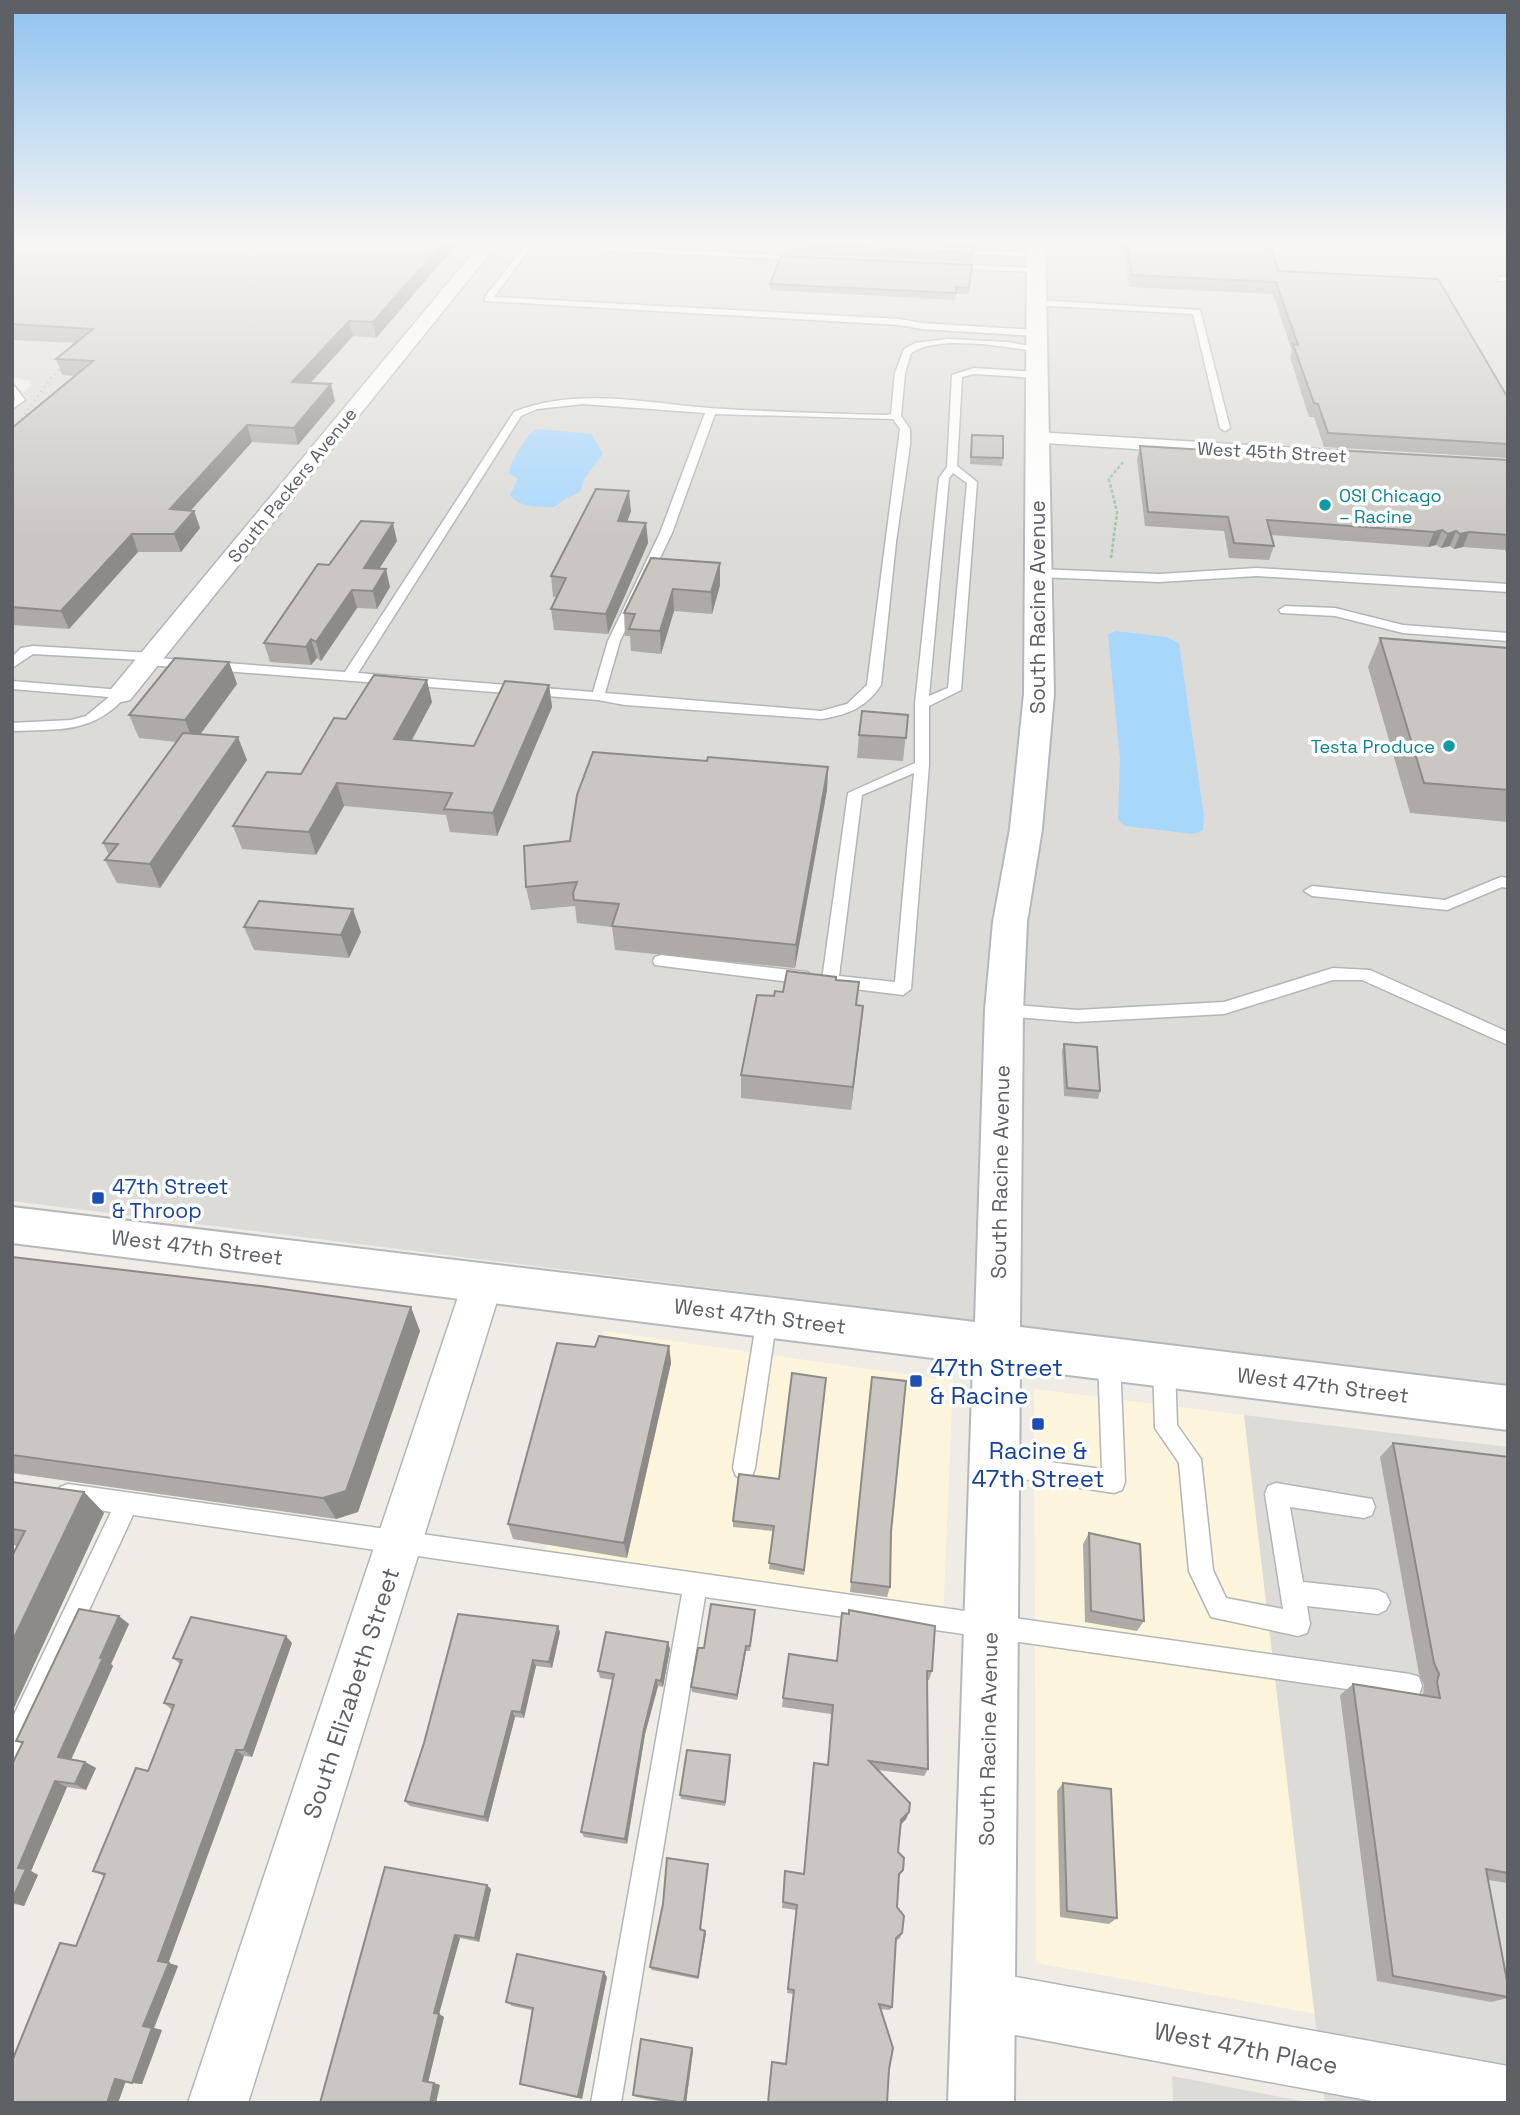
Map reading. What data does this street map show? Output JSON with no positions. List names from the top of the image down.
{
  "streets": {
    "street": [
      "West 45th Street",
      "South Packers Avenue",
      "South Racine Avenue",
      "West 47th Street",
      "South Elizabeth Street",
      "West 47th Place"
    ]
  },
  "crossings": [
    ["West 45th Street", "South Racine Avenue"],
    ["South Racine Avenue", "West 47th Street"],
    ["South Racine Avenue", "West 47th Place"],
    ["West 47th Street", "South Elizabeth Street"]
  ],
  "places": {
    "other": ["OSI Chicago – Racine", "Testa Produce"],
    "transit": ["47th Street & Throop", "47th Street & Racine", "Racine & 47th Street"]
  }
}
